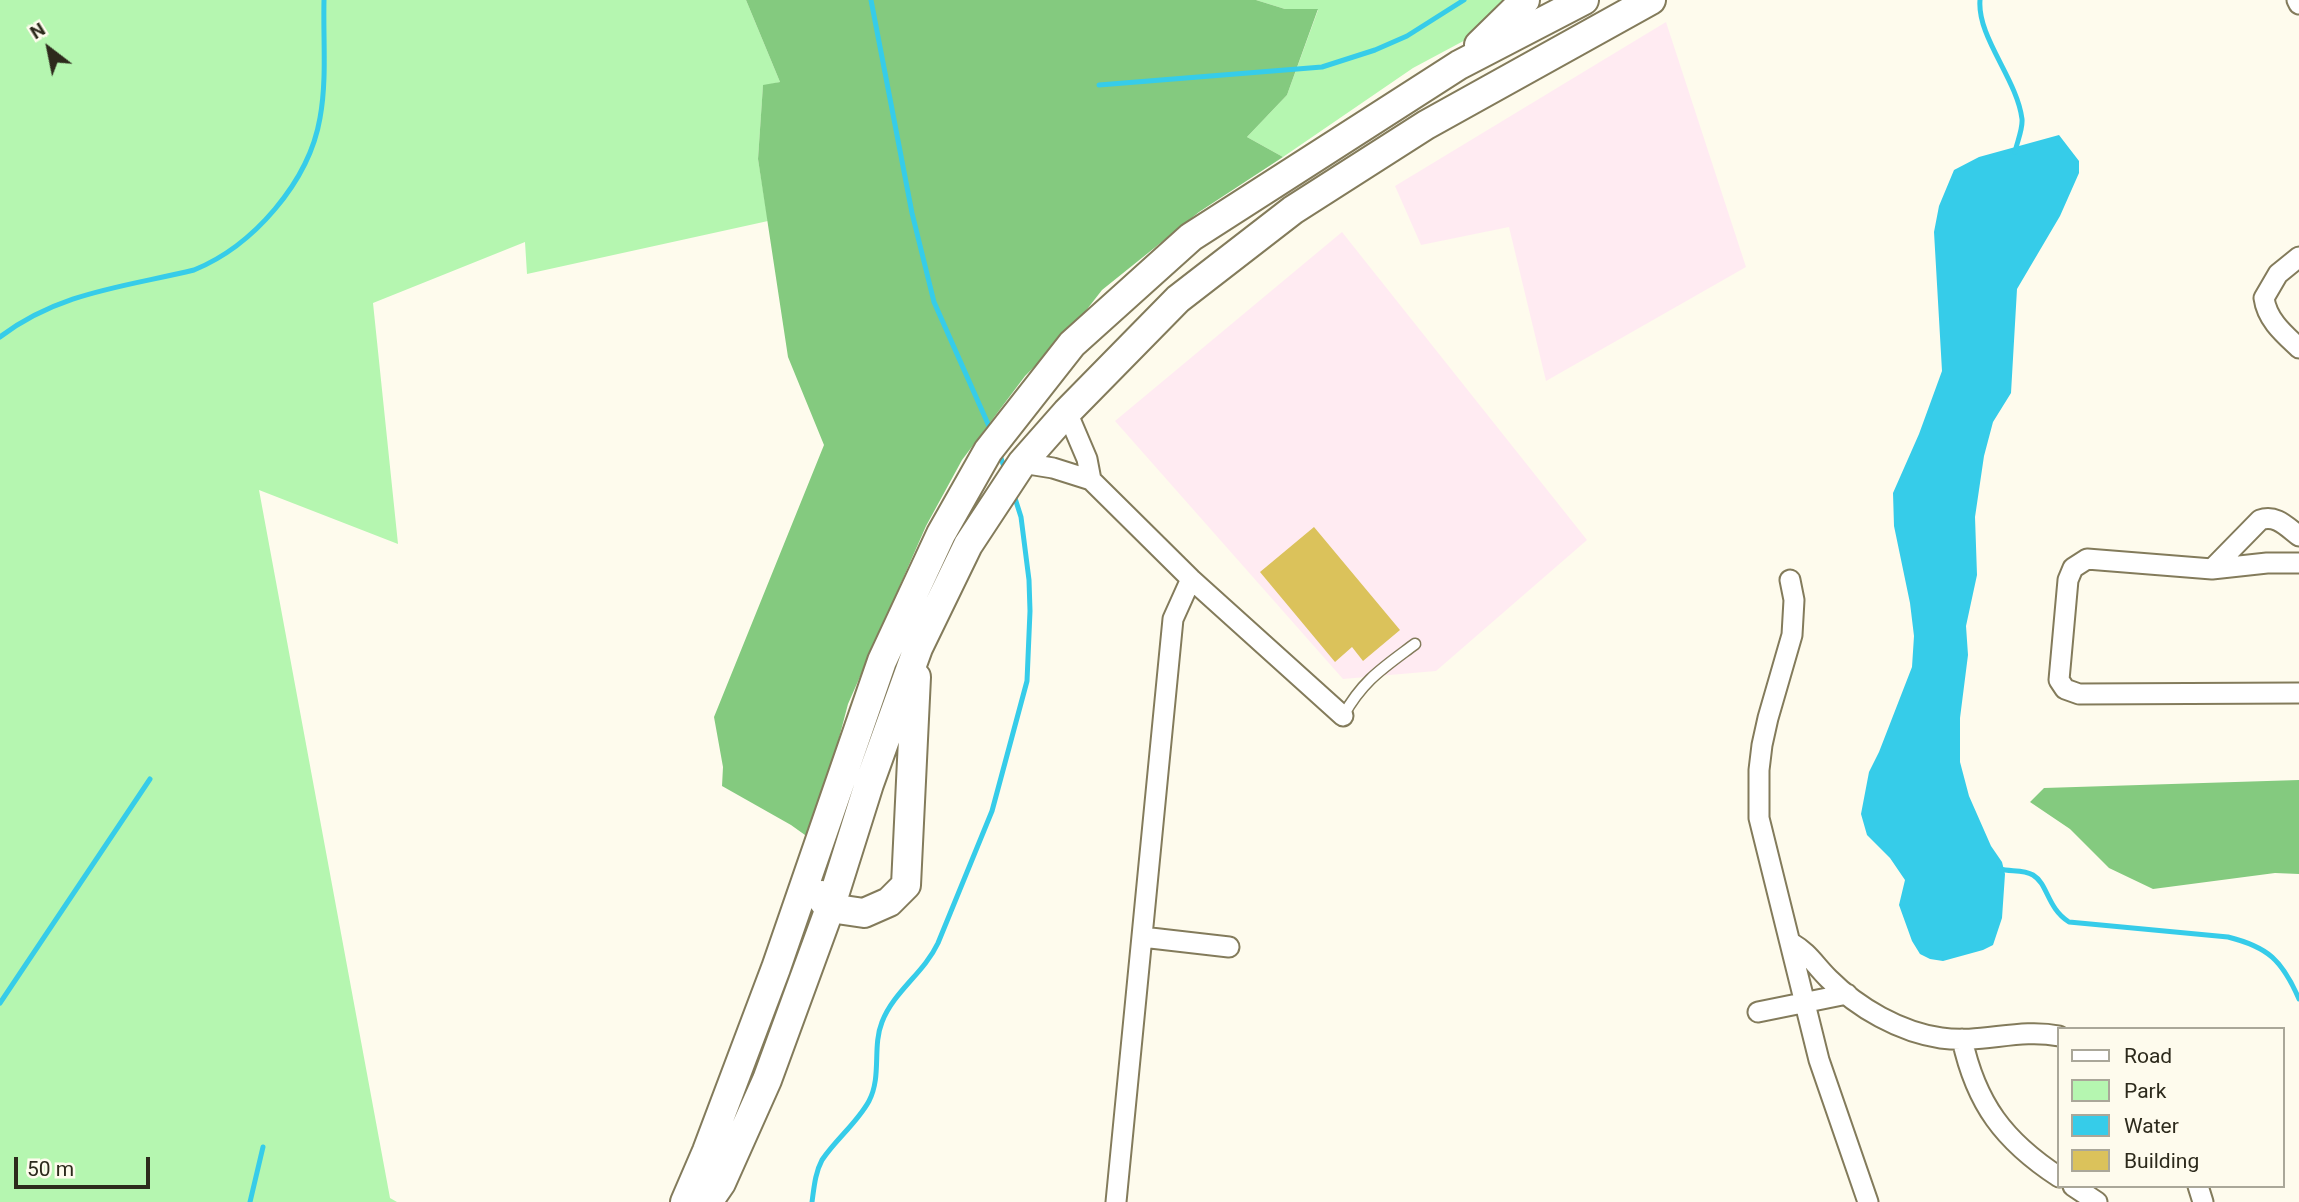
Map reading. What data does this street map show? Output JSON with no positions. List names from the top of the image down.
{
  "legend": [
    "Road",
    "Park",
    "Water",
    "Building"
  ],
  "scale_bar": "50 m",
  "north": "top left"
}
